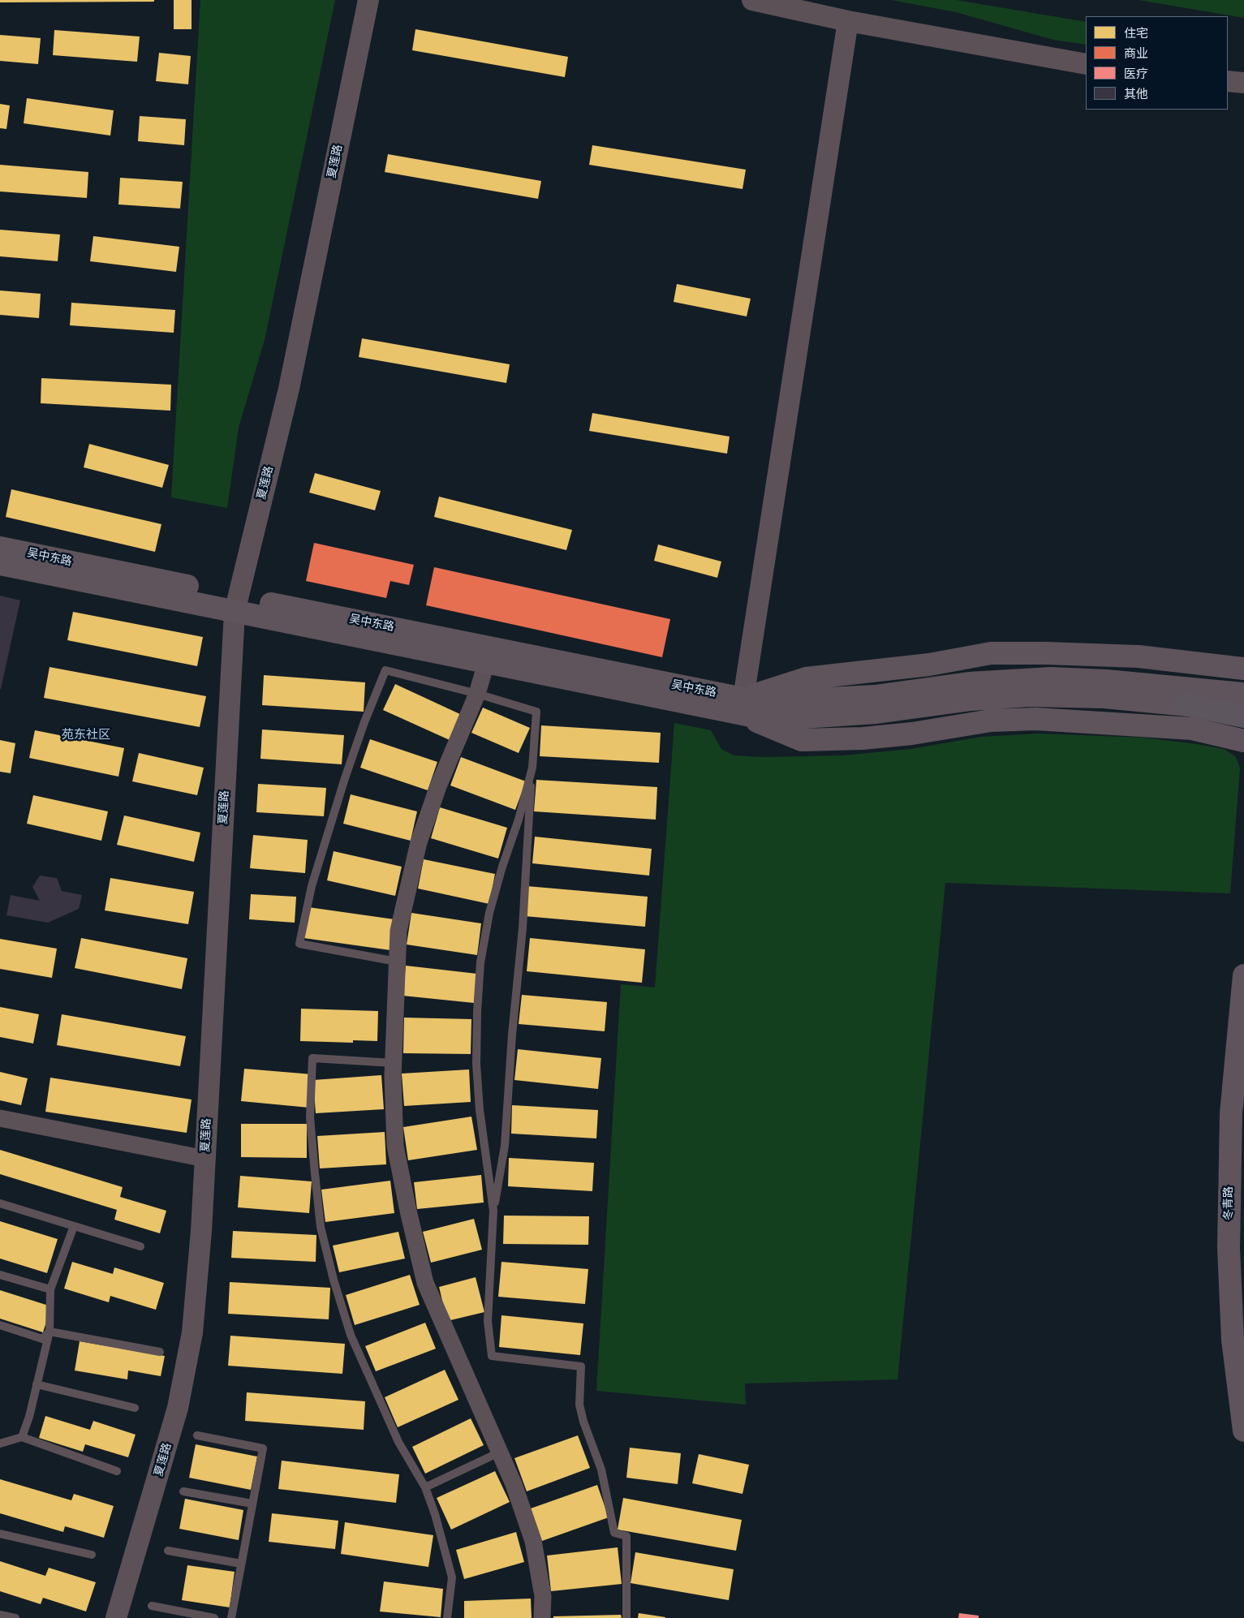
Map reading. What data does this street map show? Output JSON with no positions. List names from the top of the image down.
{
  "streets": {
    "main road": ["吴中东路", "冬青路"],
    "street": ["夏莲路"]
  },
  "crossings": [
    ["夏莲路", "吴中东路"]
  ],
  "districts": ["苑东社区"],
  "legend": [
    "住宅",
    "商业",
    "医疗",
    "其他"
  ]
}
